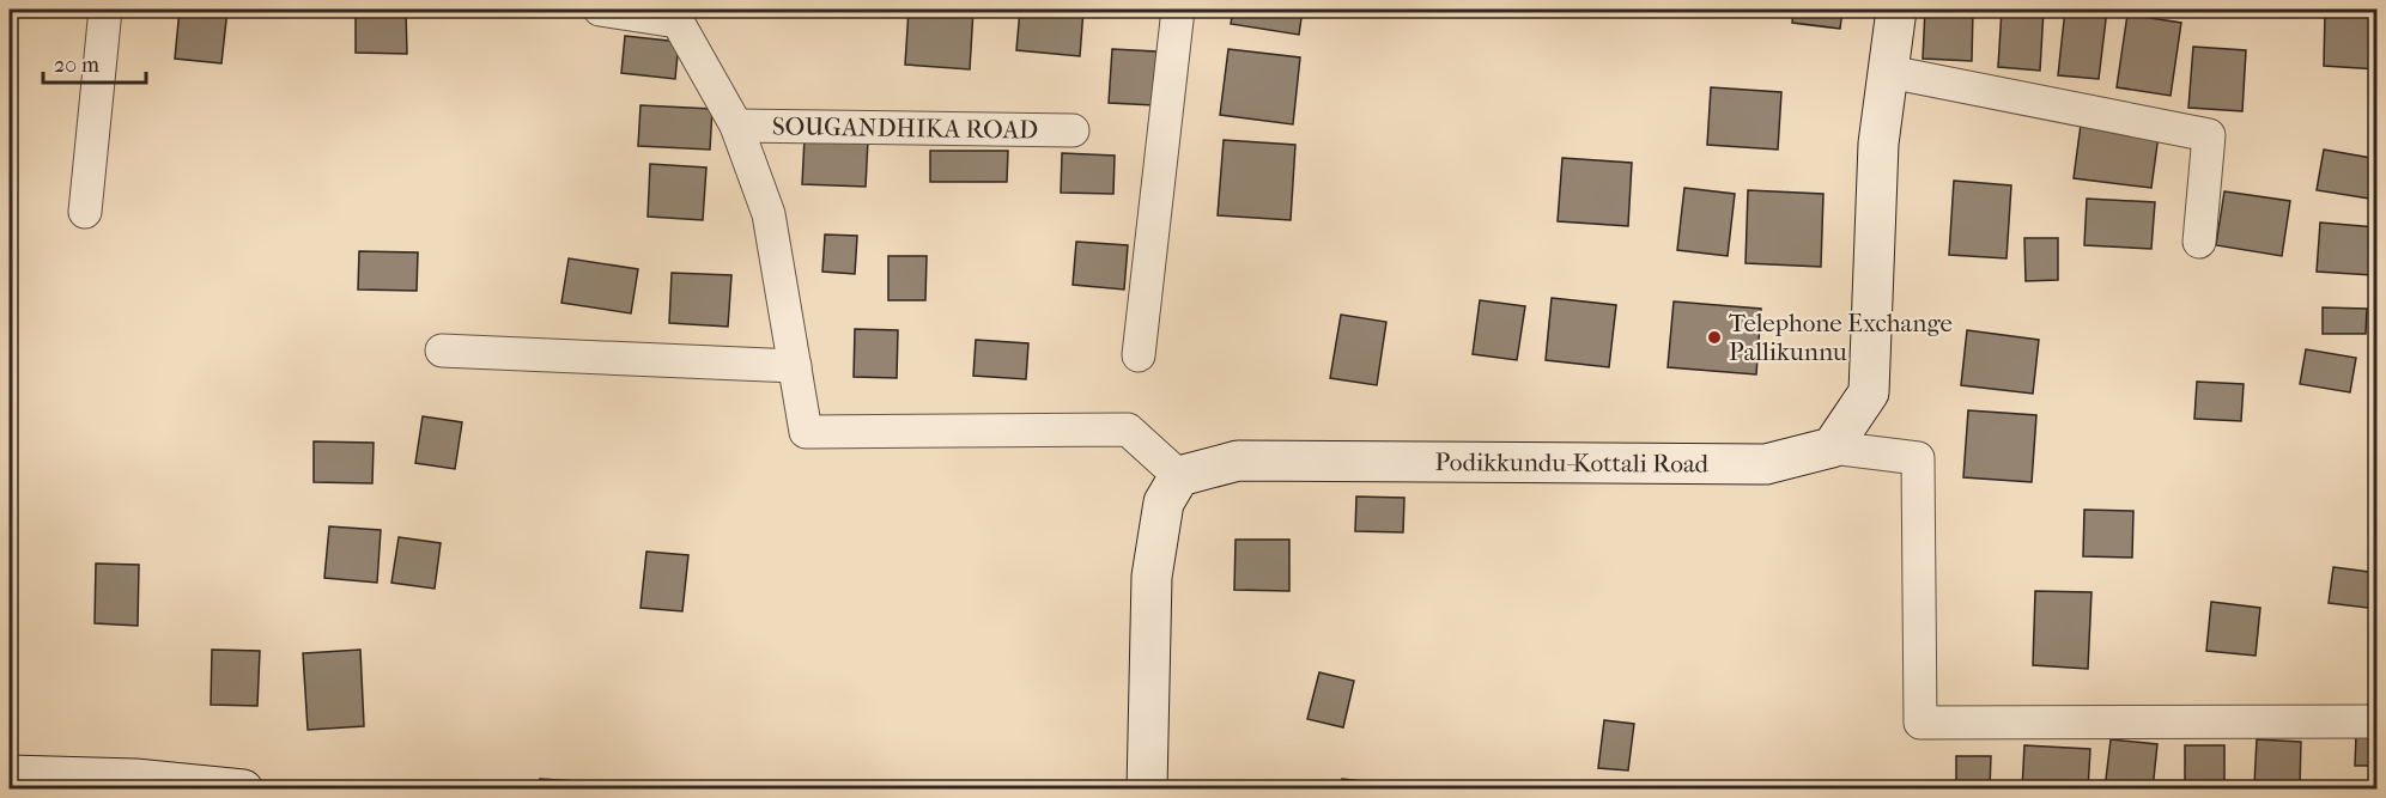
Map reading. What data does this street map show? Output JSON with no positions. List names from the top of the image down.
{
  "streets": {
    "main road": ["Podikkundu-Kottali Road"],
    "street": ["SOUGANDHIKA ROAD"]
  },
  "places": ["Telephone Exchange Pallikunnu"],
  "scale_bar": "20 m"
}
